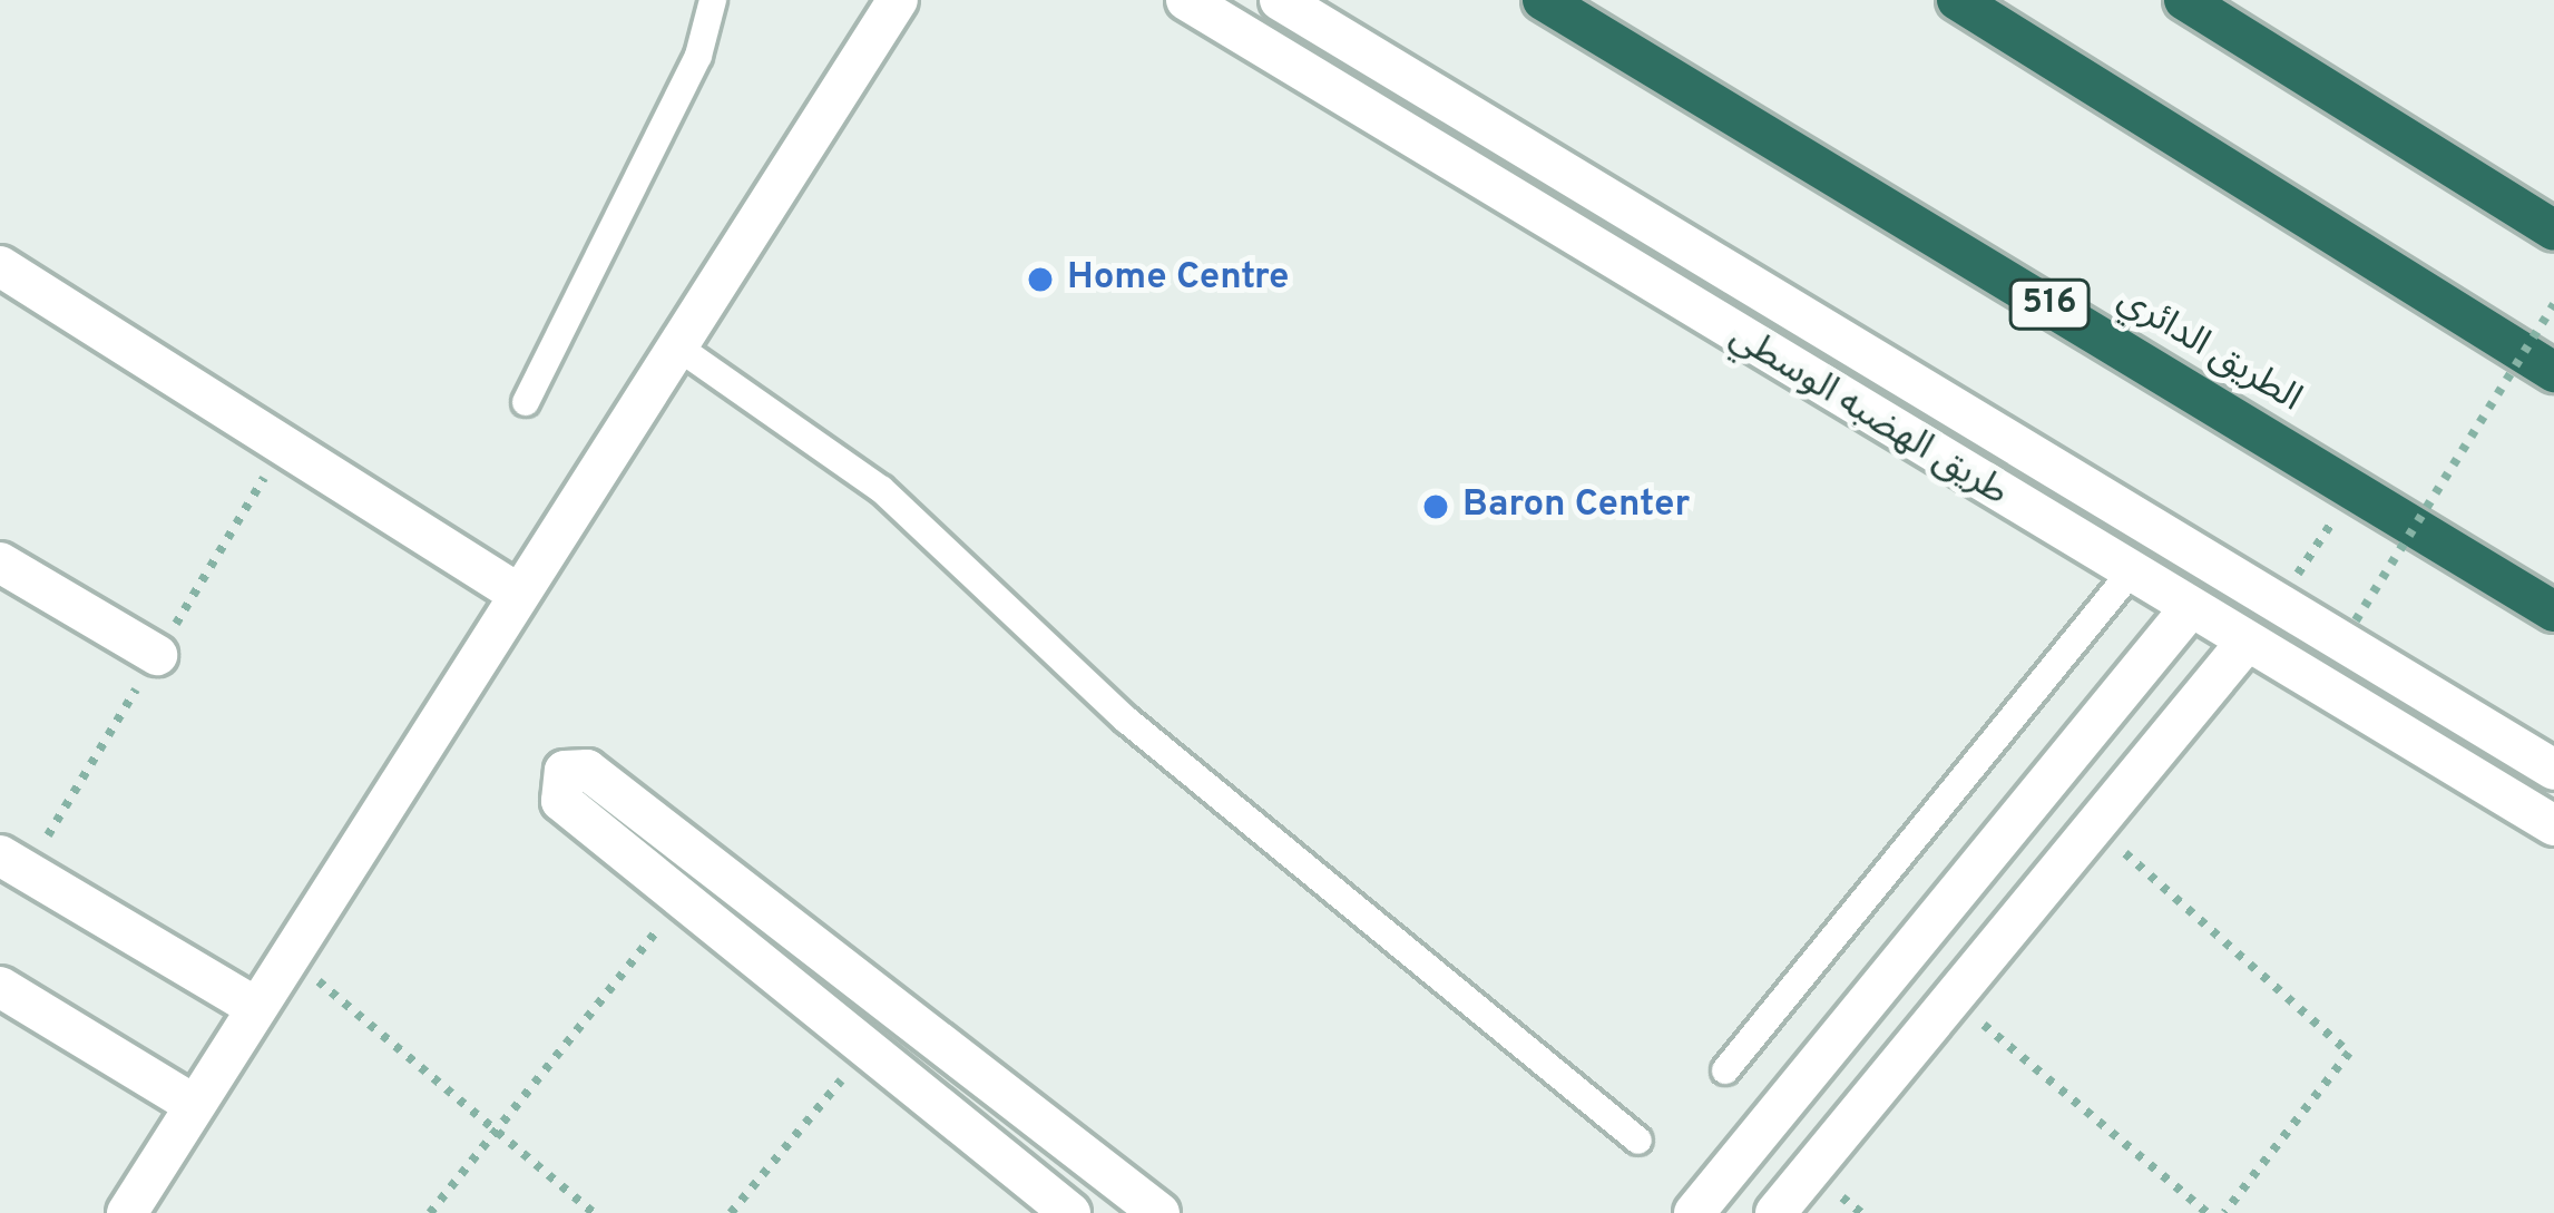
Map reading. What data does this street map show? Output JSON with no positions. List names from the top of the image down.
{
  "streets": {
    "highway": ["516", "الطريق الدائري"],
    "street": ["طريق الهضبه الوسطي"]
  },
  "places": ["Home Centre", "Baron Center"]
}
